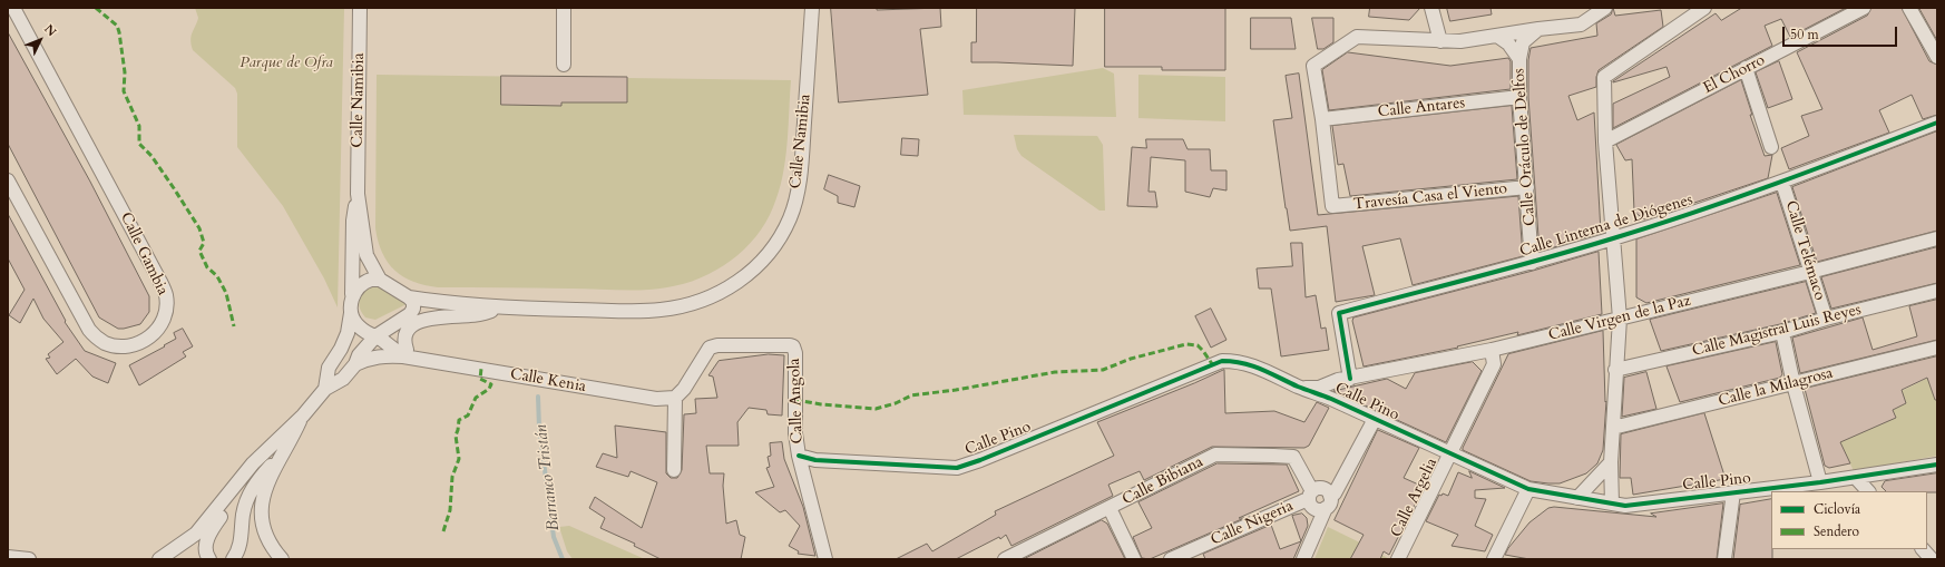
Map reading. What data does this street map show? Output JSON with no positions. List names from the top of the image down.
{
  "streets": {
    "street": [
      "El Chorro",
      "Calle Namibia",
      "Calle Antares",
      "Calle Oráculo de Delfos",
      "Travesía Casa el Viento",
      "Calle Linterna de Diógenes",
      "Calle Telémaco",
      "Calle Gambia",
      "Calle Virgen de la Paz",
      "Calle Magistral Luis Reyes",
      "Calle Kenia",
      "Calle la Milagrosa",
      "Calle Angola",
      "Calle Pino",
      "Calle Bibiana",
      "Calle Argelia",
      "Calle Nigeria"
    ]
  },
  "crossings": [
    ["Calle Namibia", "Calle Kenia"],
    ["Calle Antares", "Calle Oráculo de Delfos"],
    ["Calle Antares", "Travesía Casa el Viento"],
    ["Calle Oráculo de Delfos", "Travesía Casa el Viento"],
    ["Calle Oráculo de Delfos", "Calle Linterna de Diógenes"],
    ["Calle Linterna de Diógenes", "Calle Telémaco"],
    ["Calle Linterna de Diógenes", "Calle Virgen de la Paz"],
    ["Calle Telémaco", "Calle Virgen de la Paz"],
    ["Calle Telémaco", "Calle Magistral Luis Reyes"],
    ["Calle Virgen de la Paz", "Calle Pino"],
    ["Calle Virgen de la Paz", "Calle Argelia"],
    ["Calle Kenia", "Calle Angola"],
    ["Calle Angola", "Calle Pino"],
    ["Calle Pino", "Calle Argelia"],
    ["Calle Bibiana", "Calle Nigeria"]
  ],
  "water": ["Barranco Tristán"],
  "parks": ["Parque de Ofra"],
  "legend": ["Ciclovía", "Sendero"],
  "scale_bar": "50 m",
  "north": "top right"
}
